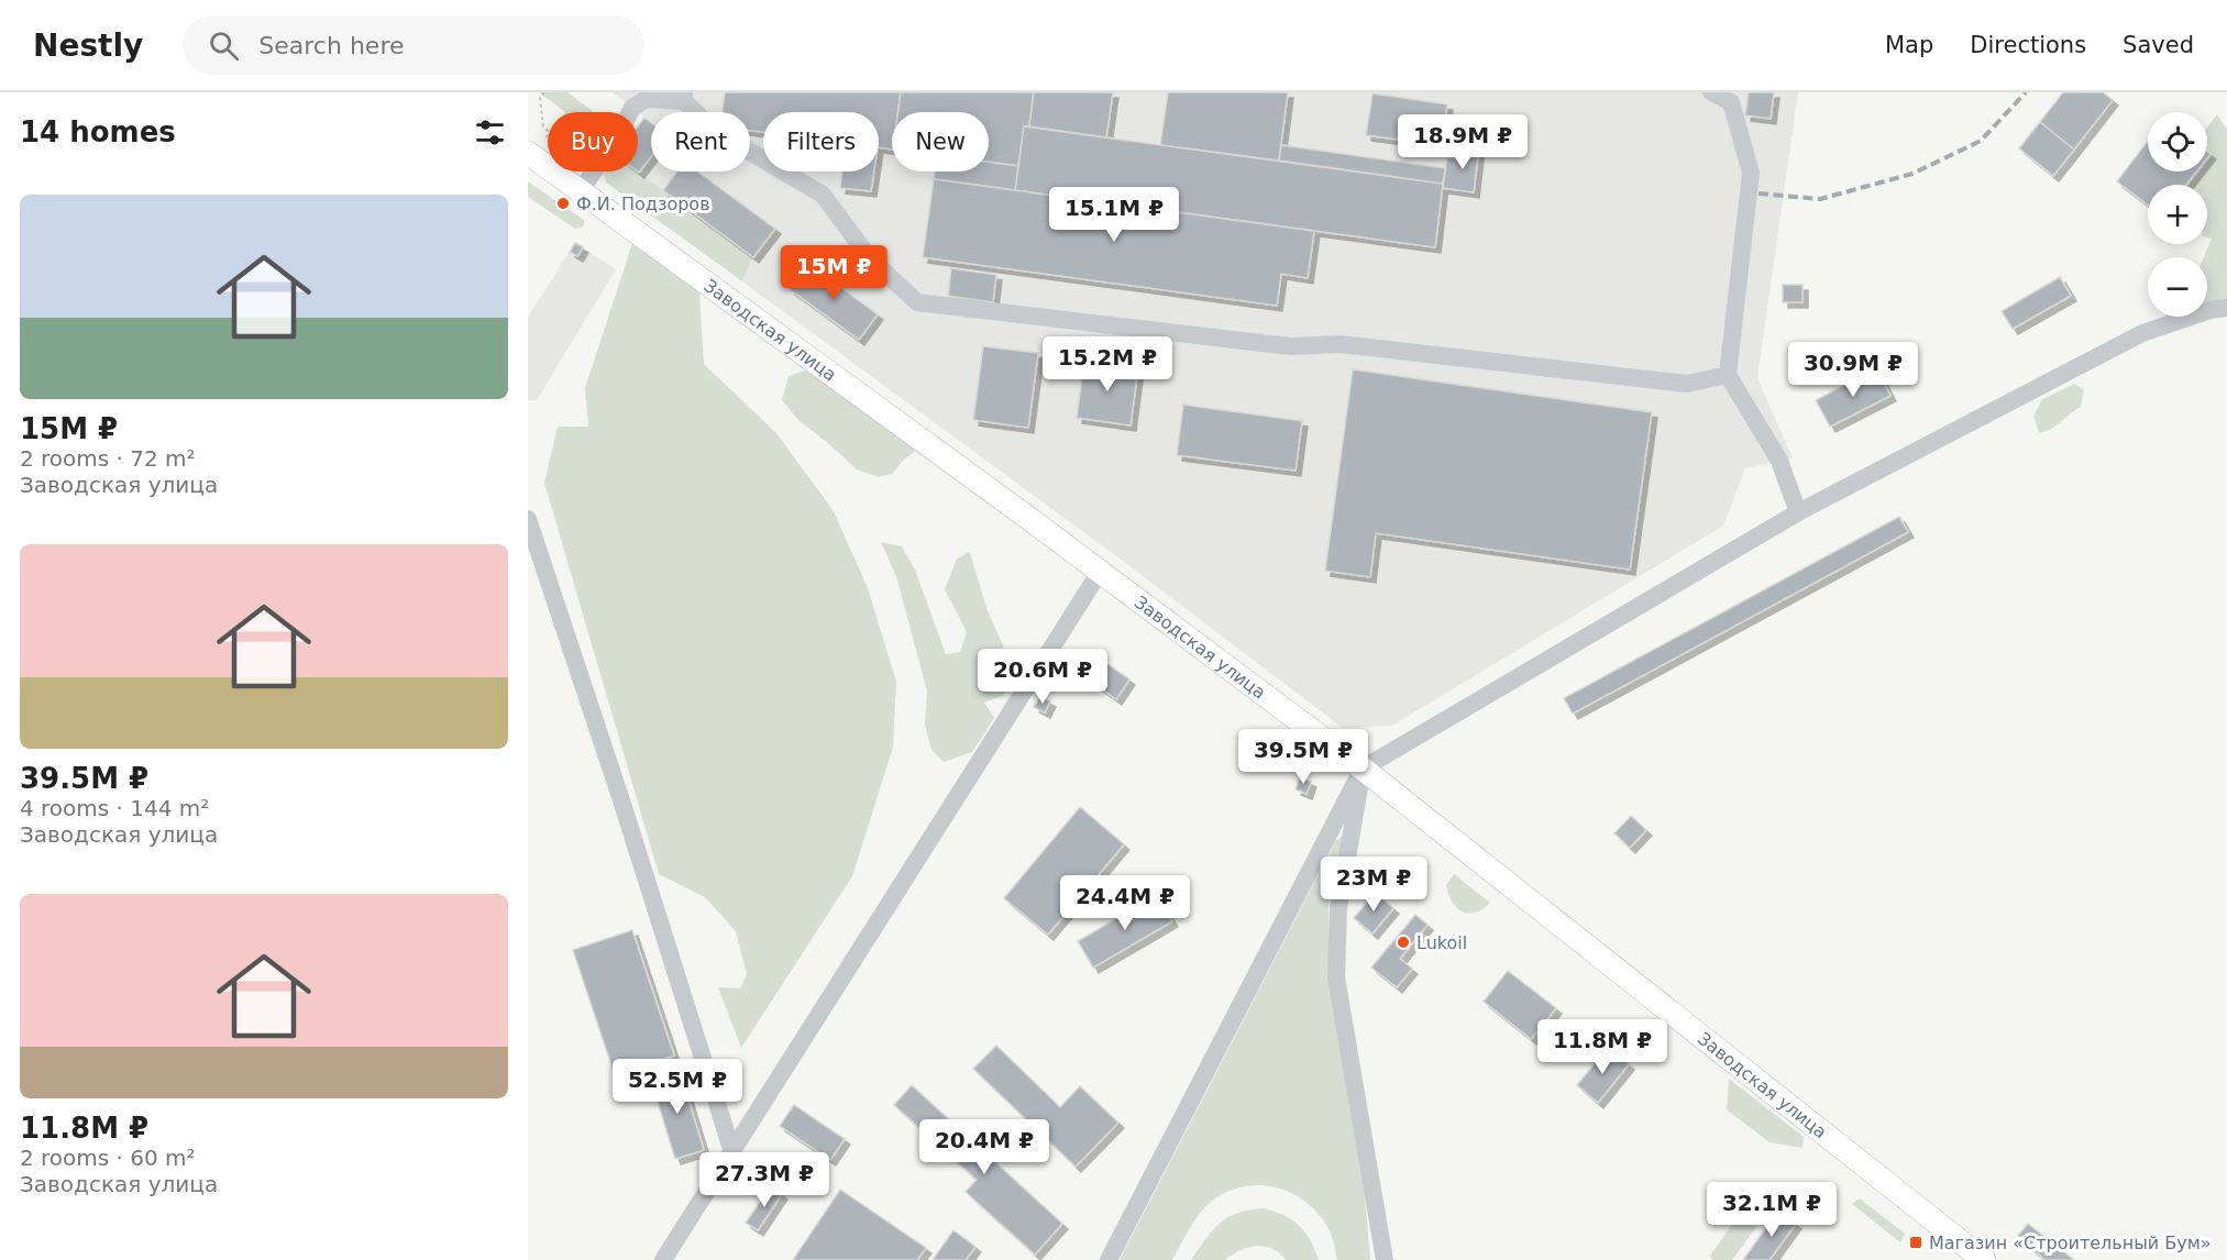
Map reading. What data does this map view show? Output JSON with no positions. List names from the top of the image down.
{
  "streets": {
    "main road": ["Заводская улица"]
  },
  "places": {
    "other": ["Ф.И. Подзоров", "Lukoil"],
    "transit": ["Магазин «Строительный Бум»"]
  },
  "page": {
    "header": "Nestly",
    "search": "Search here",
    "nav": ["Map", "Directions", "Saved"],
    "heading": "14 homes",
    "map_buttons": ["+", "−"],
    "chip": [
      "Buy",
      "Rent",
      "Filters",
      "New"
    ],
    "price": [
      "18.9M ₽",
      "15.1M ₽",
      "15M ₽",
      "15.2M ₽",
      "30.9M ₽",
      "20.6M ₽",
      "39.5M ₽",
      "23M ₽",
      "24.4M ₽",
      "11.8M ₽",
      "52.5M ₽",
      "20.4M ₽",
      "27.3M ₽",
      "32.1M ₽"
    ],
    "list": [
      {
        "name": "15M ₽",
        "note": "2 rooms · 72 m² · Заводская улица"
      },
      {
        "name": "39.5M ₽",
        "note": "4 rooms · 144 m² · Заводская улица"
      },
      {
        "name": "11.8M ₽",
        "note": "2 rooms · 60 m² · Заводская улица"
      }
    ]
  }
}
